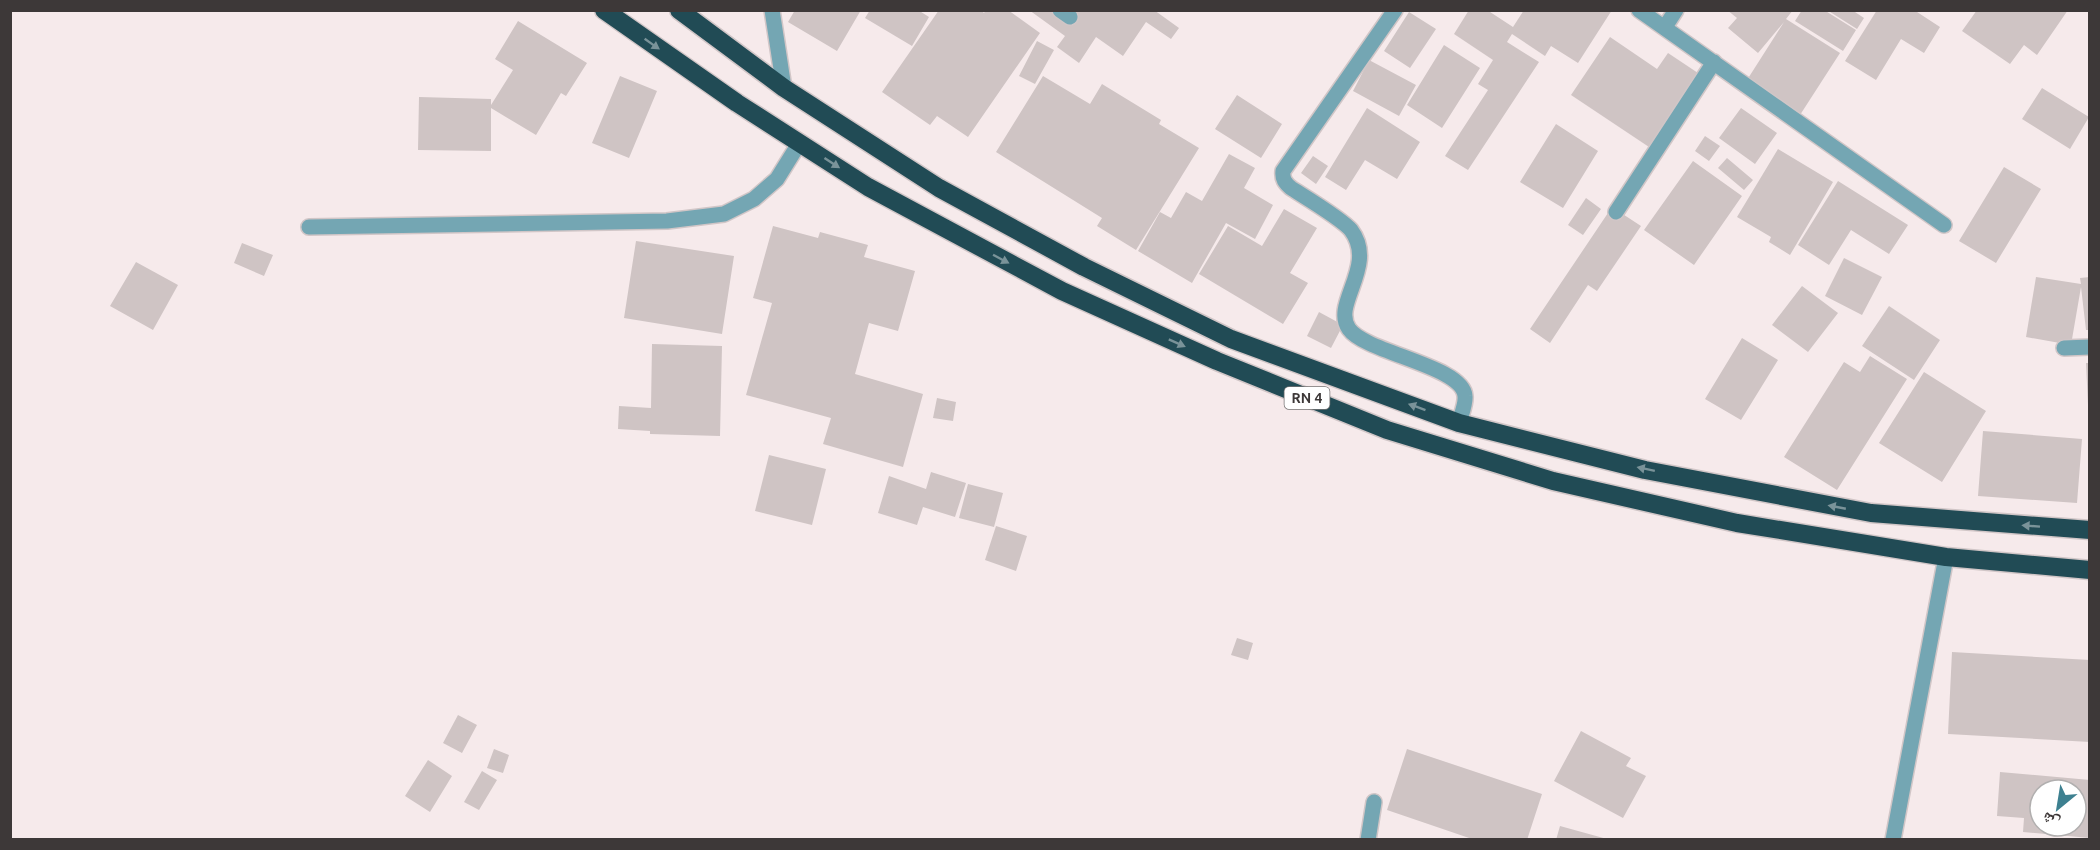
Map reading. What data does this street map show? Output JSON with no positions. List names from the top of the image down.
{
  "streets": {
    "highway": ["RN 4"]
  },
  "north": "bottom left"
}
